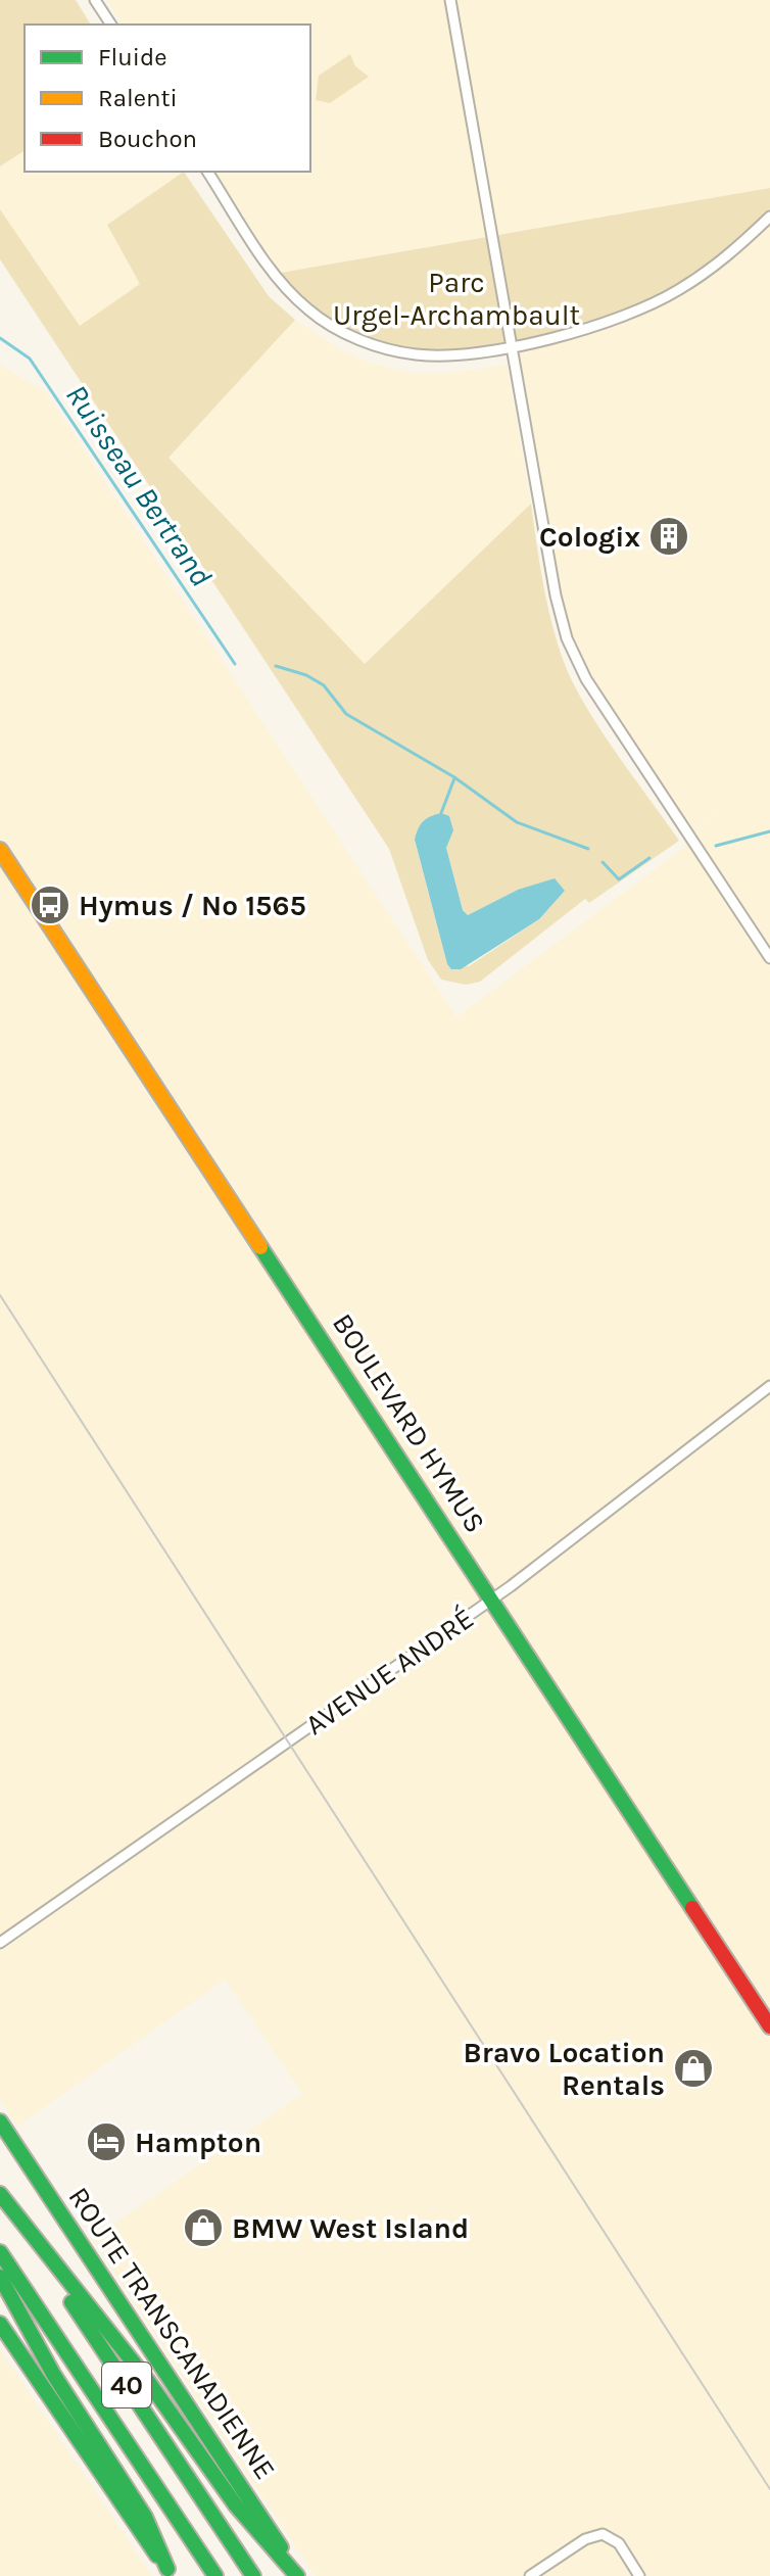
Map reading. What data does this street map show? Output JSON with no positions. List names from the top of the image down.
{
  "streets": {
    "main road": ["BOULEVARD HYMUS", "ROUTE TRANSCANADIENNE", "40"],
    "street": ["AVENUE ANDRÉ"]
  },
  "crossings": [
    ["BOULEVARD HYMUS", "AVENUE ANDRÉ"]
  ],
  "water": ["Ruisseau Bertrand"],
  "parks": ["Parc Urgel-Archambault"],
  "places": {
    "building": ["Cologix"],
    "bus stop": ["Hymus / No 1565"],
    "shop": ["Bravo Location Rentals", "BMW West Island"],
    "hotel": ["Hampton"]
  },
  "legend": ["Fluide", "Ralenti", "Bouchon"]
}
